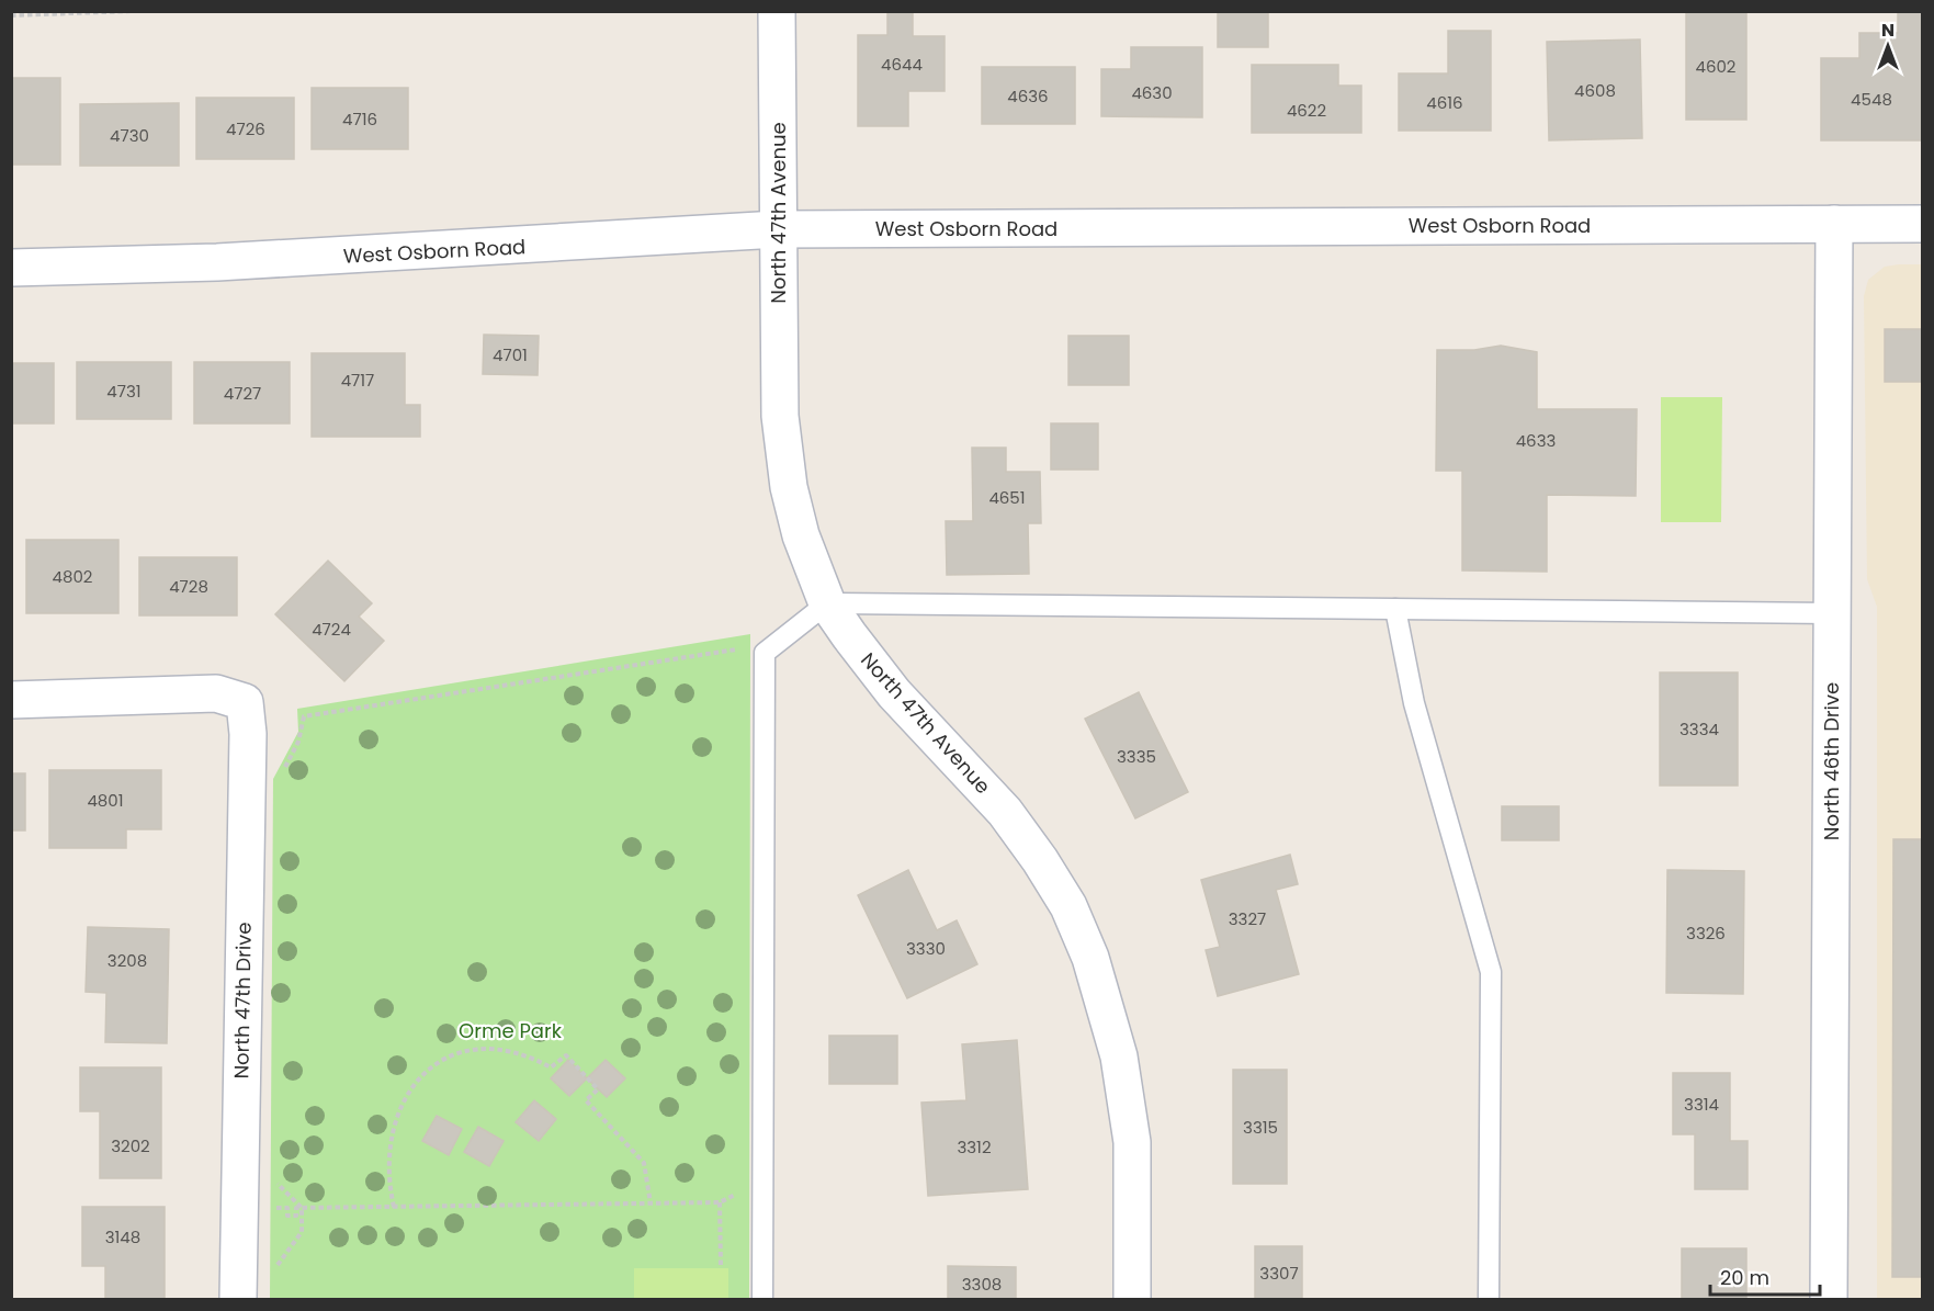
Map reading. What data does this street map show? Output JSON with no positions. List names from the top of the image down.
{
  "streets": {
    "street": [
      "North 47th Avenue",
      "West Osborn Road",
      "North 46th Drive",
      "North 47th Drive"
    ]
  },
  "crossings": [
    ["North 47th Avenue", "West Osborn Road"],
    ["West Osborn Road", "North 46th Drive"]
  ],
  "parks": ["Orme Park"],
  "house_numbers": [
    "4644",
    "4602",
    "4608",
    "4630",
    "4636",
    "4548",
    "4616",
    "4622",
    "4716",
    "4726",
    "4730",
    "4701",
    "4717",
    "4731",
    "4727",
    "4633",
    "4651",
    "4802",
    "4728",
    "4724",
    "3334",
    "3335",
    "4801",
    "3327",
    "3326",
    "3330",
    "3208",
    "3314",
    "3315",
    "3202",
    "3312",
    "3148",
    "3307",
    "3308"
  ],
  "scale_bar": "20 m",
  "north": "top"
}
